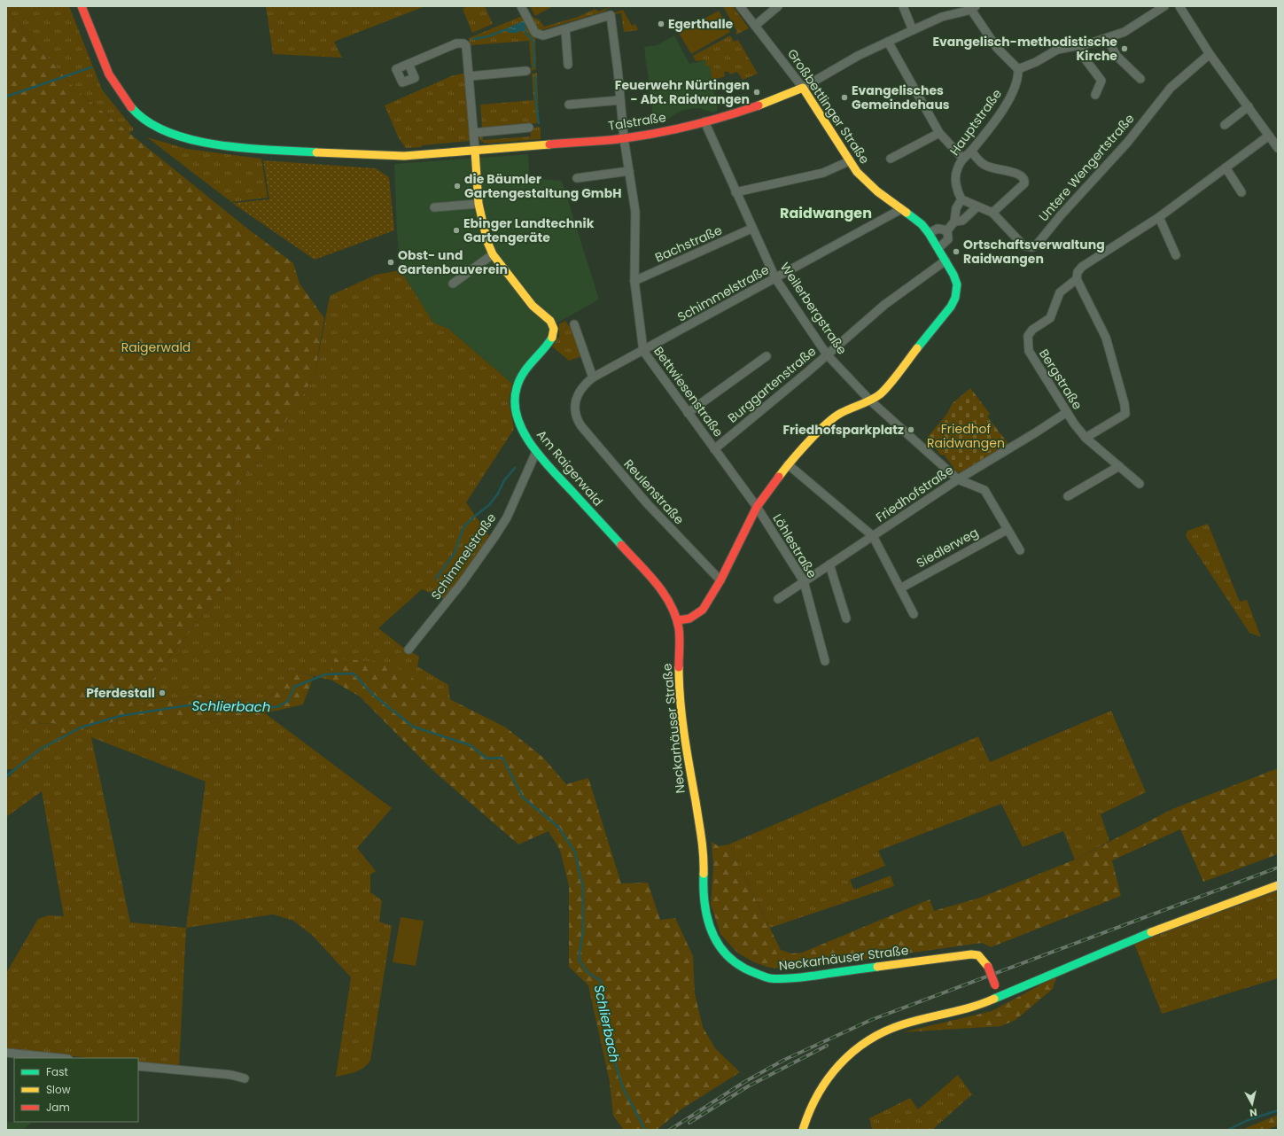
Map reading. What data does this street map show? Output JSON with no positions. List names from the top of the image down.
{
  "streets": {
    "street": [
      "Großbettlinger Straße",
      "Talstraße",
      "Hauptstraße",
      "Untere Wengertstraße",
      "Bachstraße",
      "Schimmelstraße",
      "Weilerbergstraße",
      "Bergstraße",
      "Burggartenstraße",
      "Bettwiesenstraße",
      "Am Raigerwald",
      "Reulenstraße",
      "Friedhofstraße",
      "Löhlestraße",
      "Siedlerweg",
      "Neckarhäuser Straße"
    ]
  },
  "crossings": [
    ["Großbettlinger Straße", "Talstraße"],
    ["Großbettlinger Straße", "Schimmelstraße"],
    ["Großbettlinger Straße", "Burggartenstraße"],
    ["Talstraße", "Weilerbergstraße"],
    ["Talstraße", "Bettwiesenstraße"],
    ["Talstraße", "Am Raigerwald"],
    ["Hauptstraße", "Untere Wengertstraße"],
    ["Bachstraße", "Weilerbergstraße"],
    ["Bachstraße", "Bettwiesenstraße"],
    ["Schimmelstraße", "Weilerbergstraße"],
    ["Schimmelstraße", "Bettwiesenstraße"],
    ["Schimmelstraße", "Am Raigerwald"],
    ["Schimmelstraße", "Reulenstraße"],
    ["Weilerbergstraße", "Burggartenstraße"],
    ["Weilerbergstraße", "Friedhofstraße"],
    ["Weilerbergstraße", "Siedlerweg"],
    ["Bergstraße", "Friedhofstraße"],
    ["Burggartenstraße", "Bettwiesenstraße"],
    ["Bettwiesenstraße", "Löhlestraße"],
    ["Am Raigerwald", "Neckarhäuser Straße"],
    ["Friedhofstraße", "Löhlestraße"]
  ],
  "districts": ["Raidwangen"],
  "water": ["Schlierbach"],
  "parks": ["Raigerwald", "Friedhof Raidwangen"],
  "places": [
    "Egerthalle",
    "Evangelisch-methodistische Kirche",
    "Feuerwehr Nürtingen - Abt. Raidwangen",
    "Evangelisches Gemeindehaus",
    "die Bäumler Gartengestaltung GmbH",
    "Ebinger Landtechnik Gartengeräte",
    "Ortschaftsverwaltung Raidwangen",
    "Obst- und Gartenbauverein",
    "Friedhofsparkplatz",
    "Pferdestall"
  ],
  "legend": ["Fast", "Slow", "Jam"],
  "north": "bottom"
}
